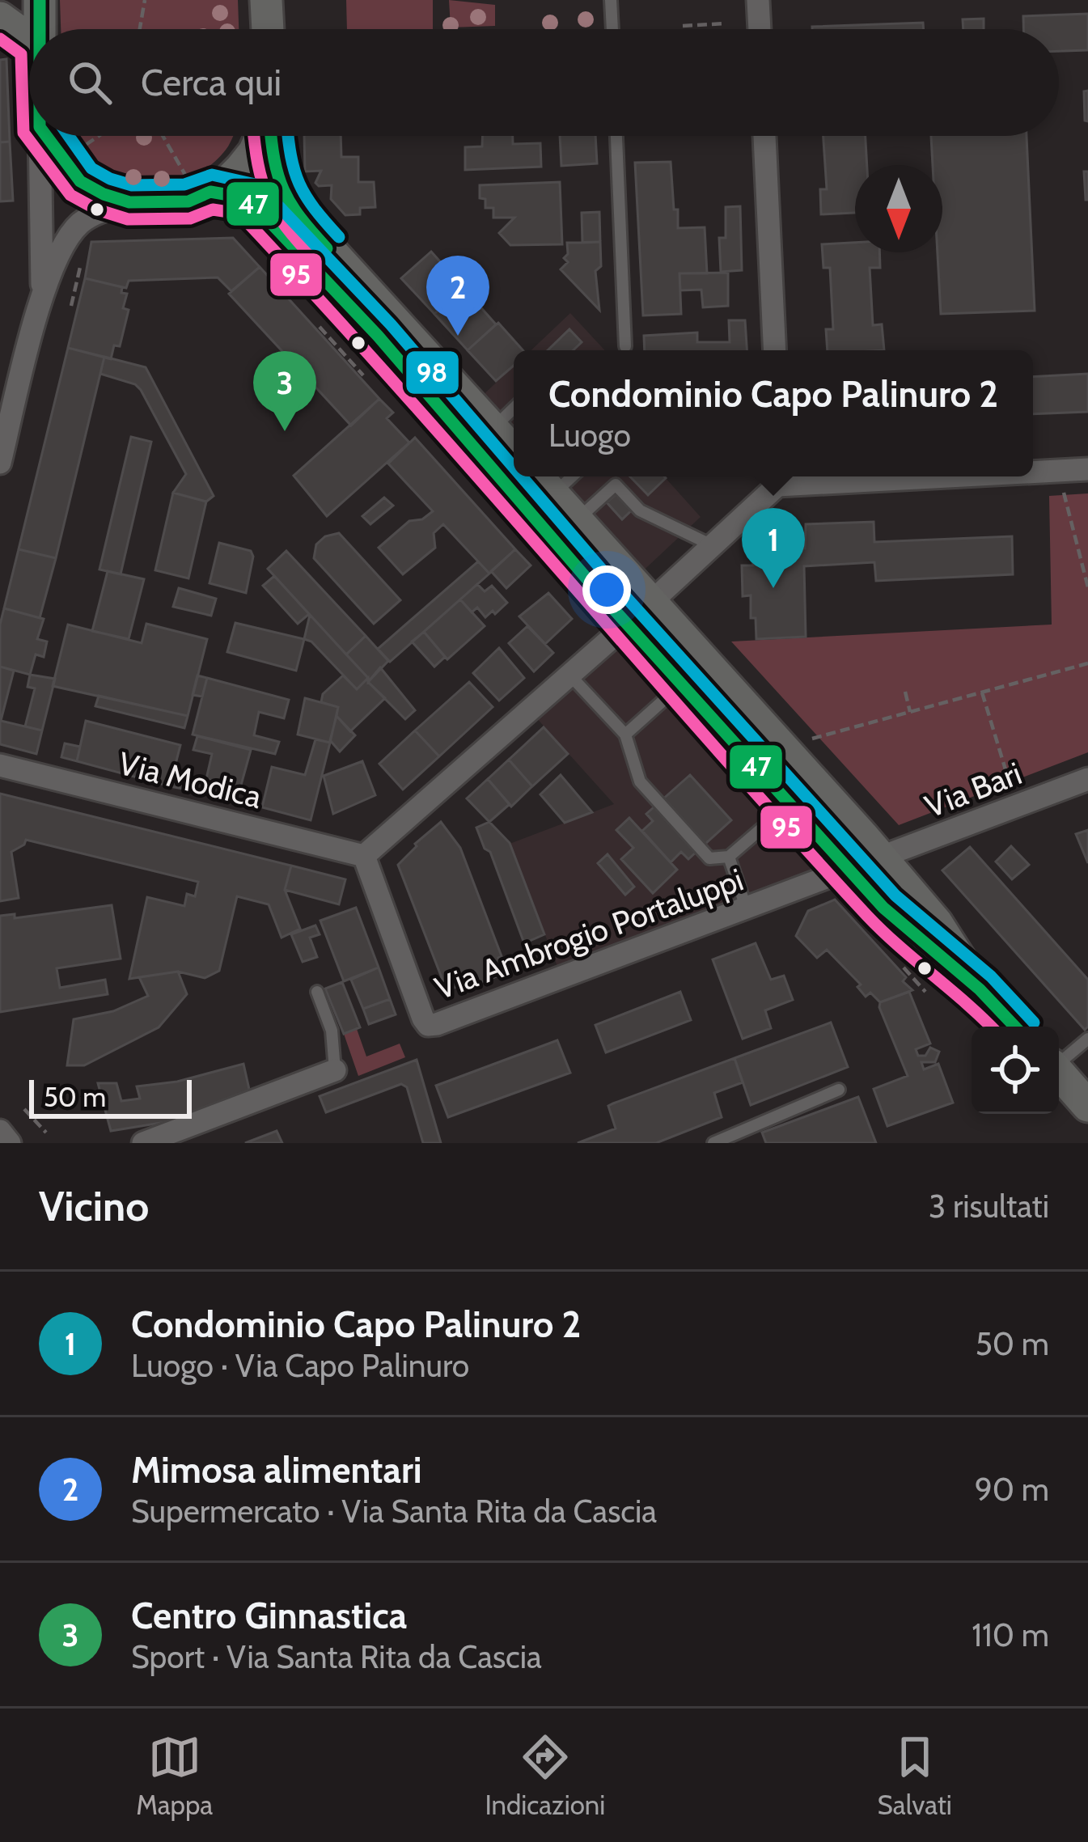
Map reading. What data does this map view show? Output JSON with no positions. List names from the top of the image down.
{
  "streets": {
    "street": ["Via Modica", "Via Bari", "Via Ambrogio Portaluppi"]
  },
  "crossings": [
    ["Via Modica", "Via Ambrogio Portaluppi"],
    ["Via Bari", "Via Ambrogio Portaluppi"]
  ],
  "lines": ["transit line 47", "transit line 95", "transit line 98"],
  "scale_bar": "50 m",
  "north": "bottom",
  "page": {
    "search": "Cerca qui",
    "pins": ["2", "3", "1"],
    "popup": ["Condominio Capo Palinuro 2", "Luogo"],
    "scale": "50 m",
    "heading": ["Vicino", "3 risultati"],
    "list": [
      {
        "mark": "1",
        "name": "Condominio Capo Palinuro 2",
        "note": "Luogo · Via Capo Palinuro",
        "value": "50 m"
      },
      {
        "mark": "2",
        "name": "Mimosa alimentari",
        "note": "Supermercato · Via Santa Rita da Cascia",
        "value": "90 m"
      },
      {
        "mark": "3",
        "name": "Centro Ginnastica",
        "note": "Sport · Via Santa Rita da Cascia",
        "value": "110 m"
      }
    ],
    "nav": ["Mappa", "Indicazioni", "Salvati"]
  }
}
